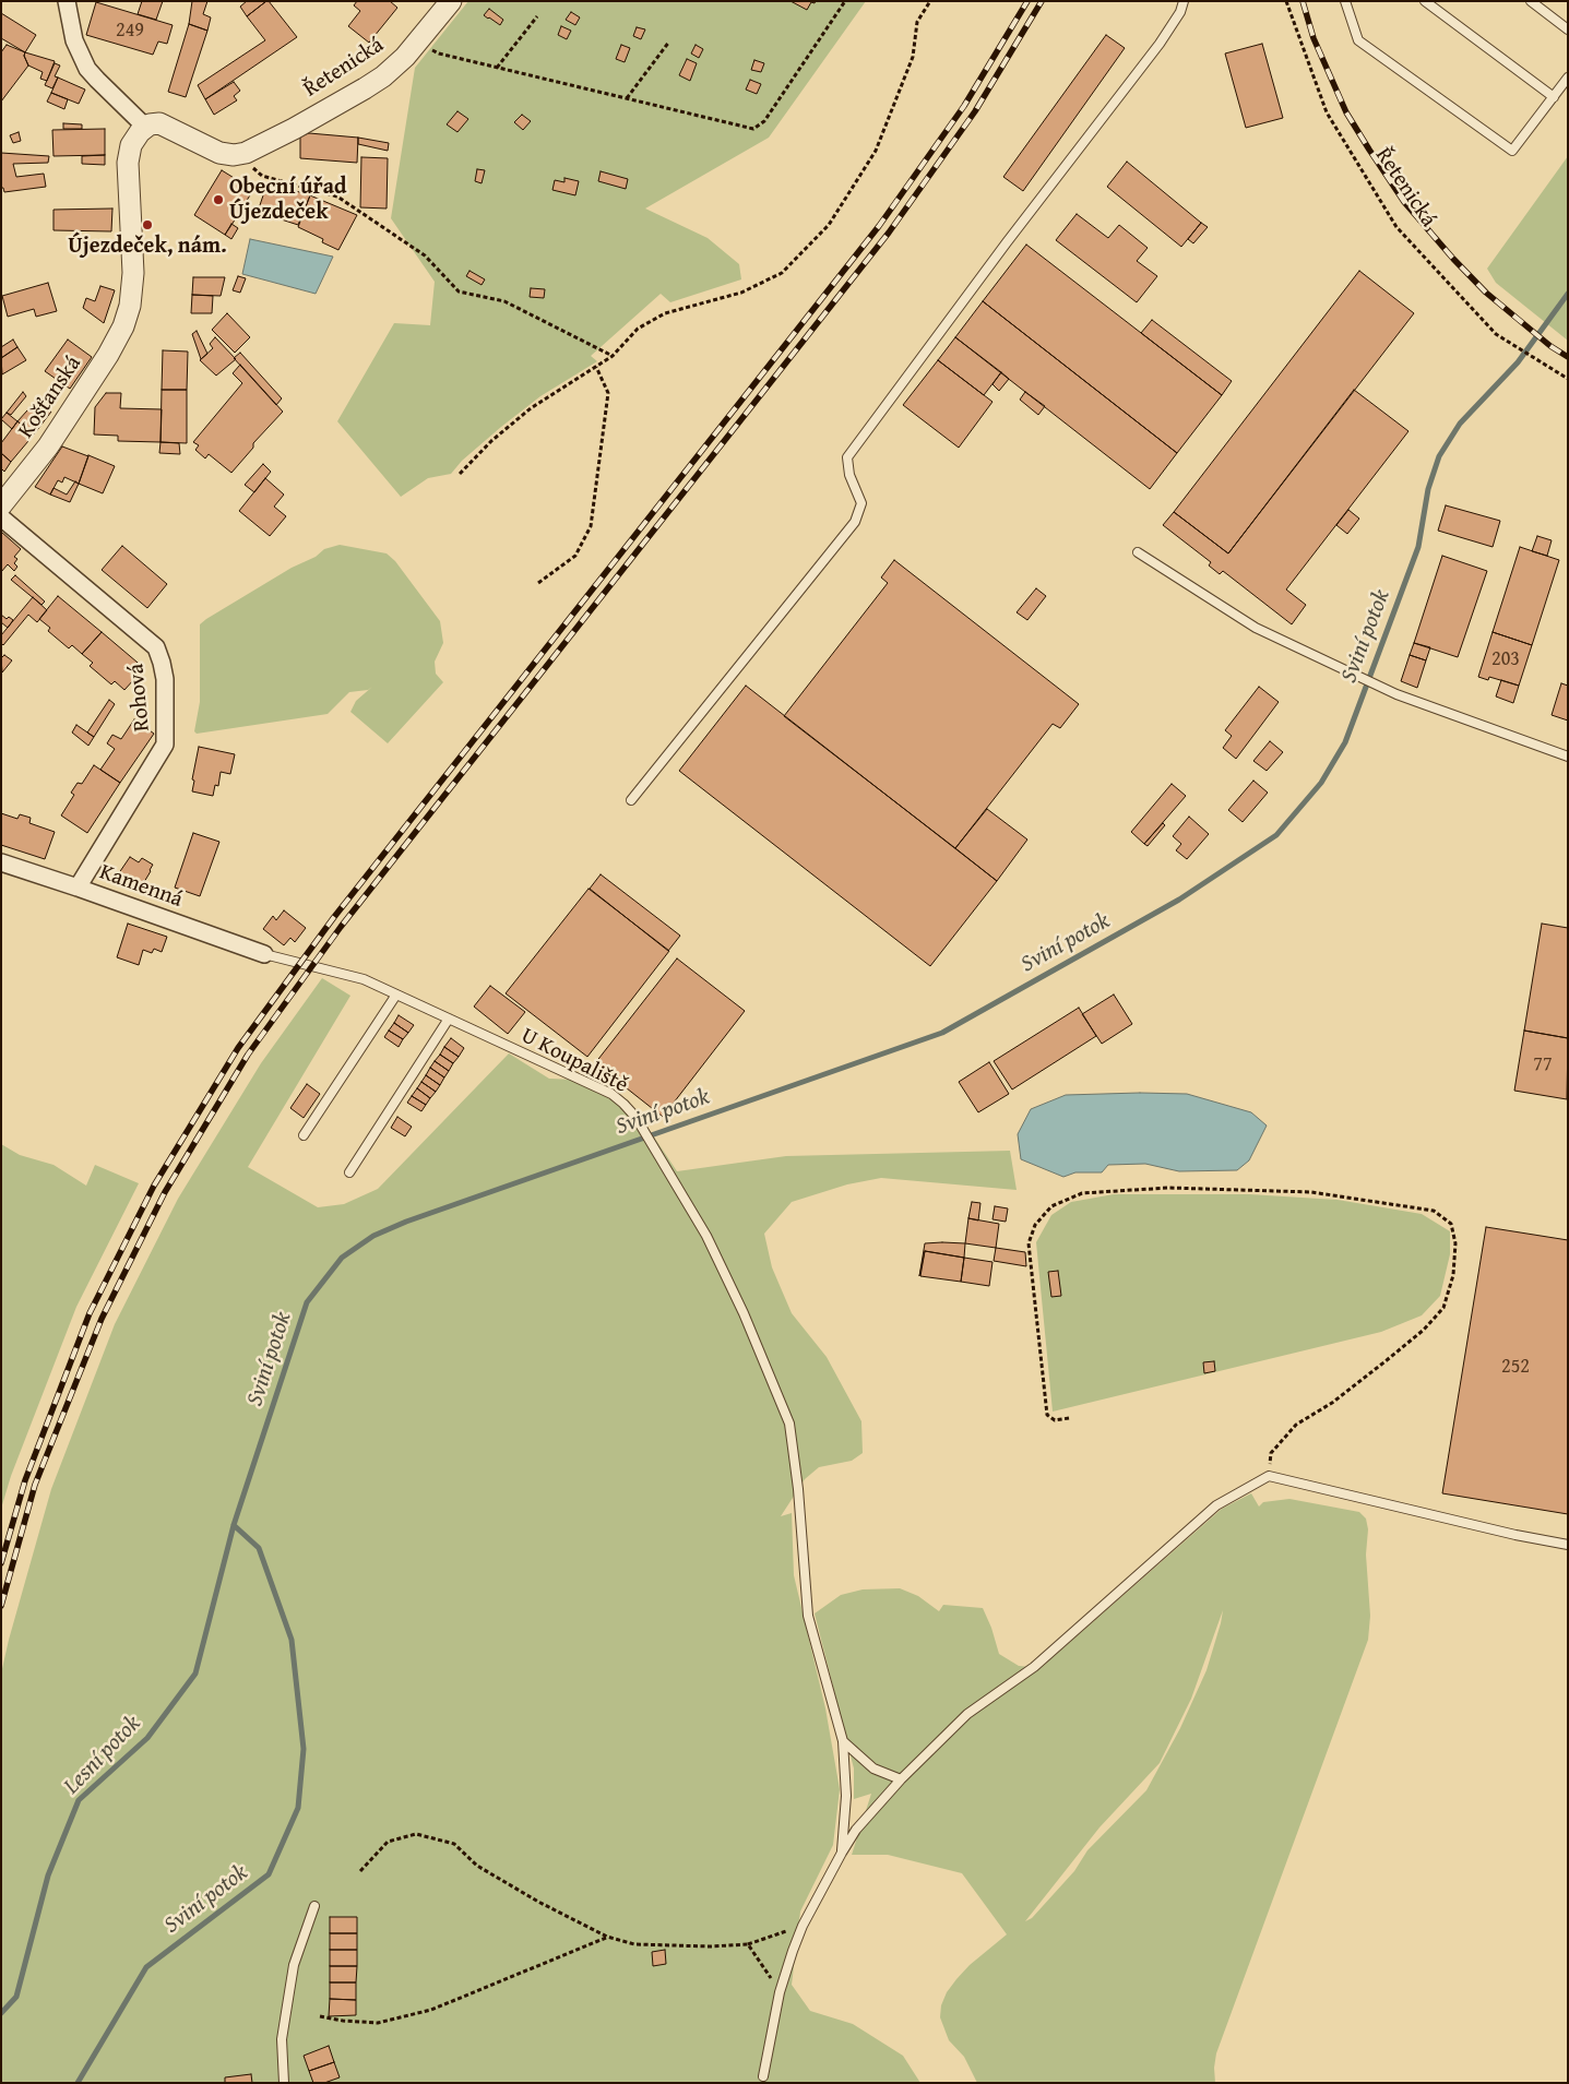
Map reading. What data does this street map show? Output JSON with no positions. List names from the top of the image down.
{
  "streets": {
    "street": [
      "Řetenická",
      "Košťanská",
      "Rohová",
      "Kamenná"
    ],
    "lane": ["U Koupaliště"]
  },
  "crossings": [
    ["Rohová", "Kamenná"],
    ["Kamenná", "U Koupaliště"]
  ],
  "water": ["Sviní potok", "Lesní potok"],
  "places": ["Obecní úřad Újezdeček", "Újezdeček, nám."],
  "house_numbers": [
    "249",
    "203",
    "77",
    "252"
  ]
}
